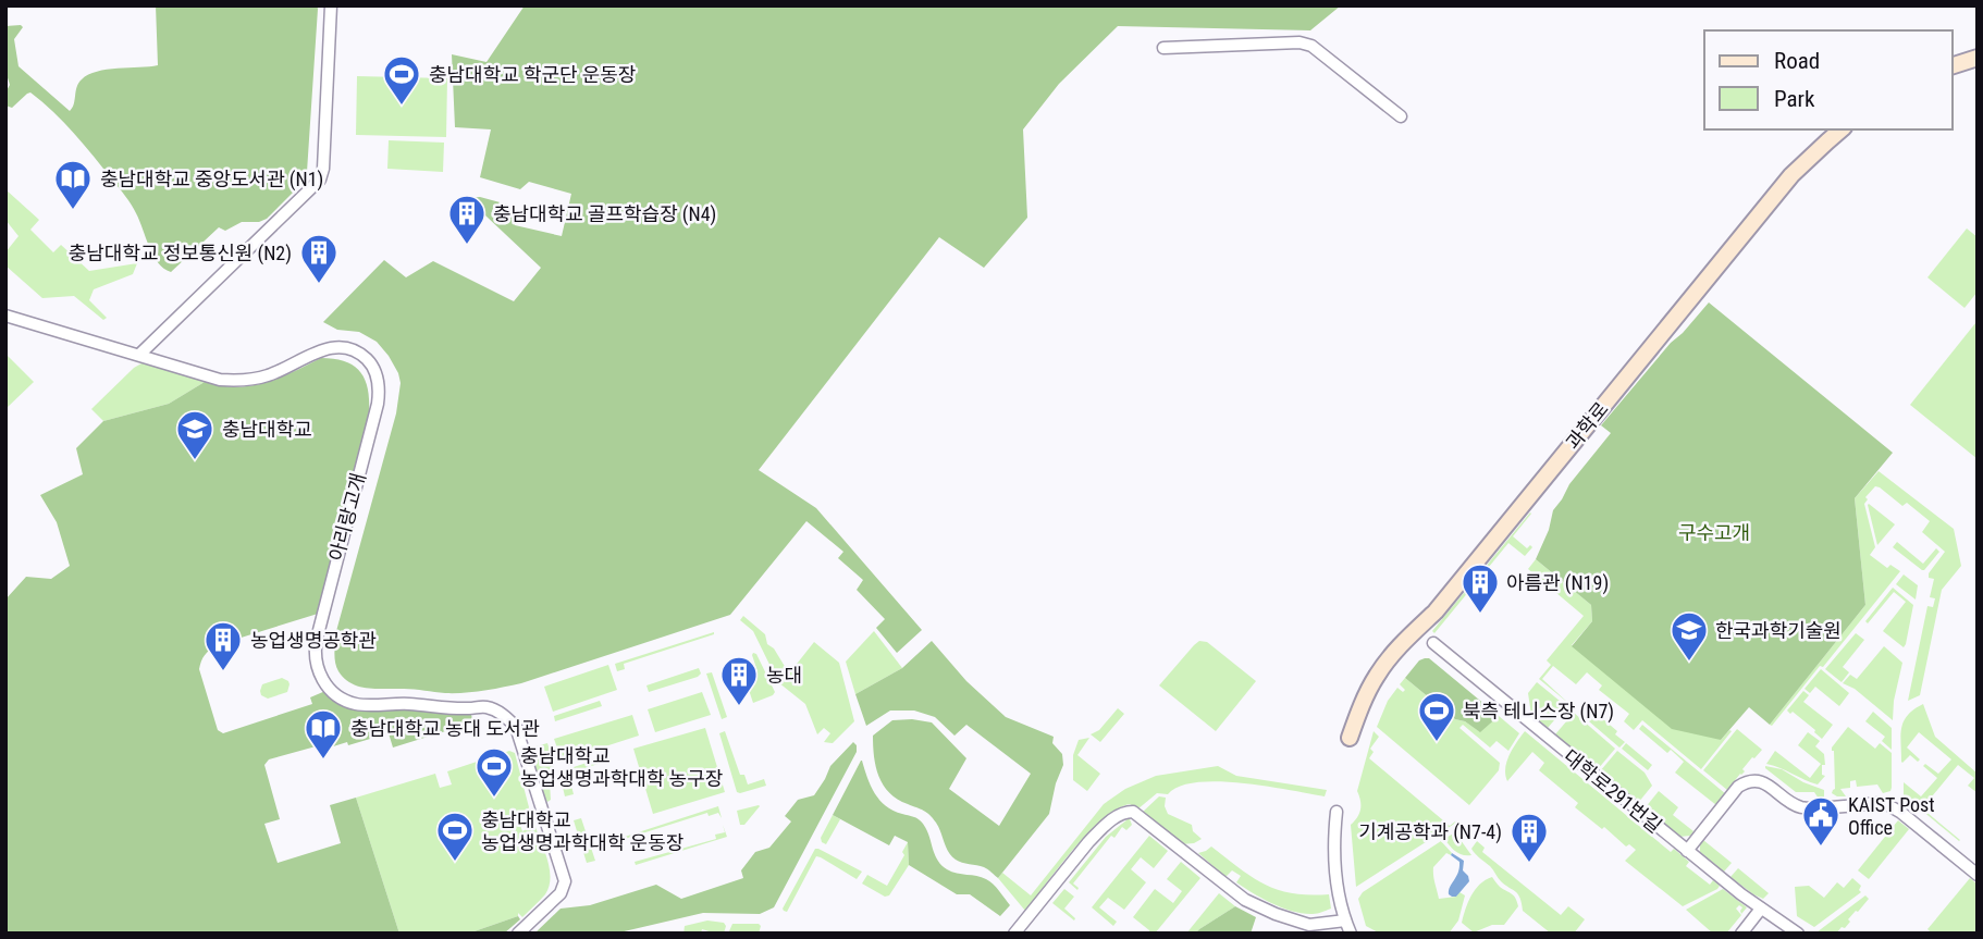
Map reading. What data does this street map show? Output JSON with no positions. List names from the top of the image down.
{
  "streets": {
    "street": ["과학로", "아리랑고개", "대학로291번길"]
  },
  "parks": ["구수고개"],
  "places": {
    "sports": [
      "충남대학교 학군단 운동장",
      "북측 테니스장 (N7)",
      "충남대학교 농업생명과학대학 농구장",
      "충남대학교 농업생명과학대학 운동장"
    ],
    "library": ["충남대학교 중앙도서관 (N1)", "충남대학교 농대 도서관"],
    "building": [
      "충남대학교 골프학습장 (N4)",
      "충남대학교 정보통신원 (N2)",
      "아름관 (N19)",
      "농업생명공학관",
      "농대",
      "기계공학과 (N7-4)"
    ],
    "school or university": ["충남대학교", "한국과학기술원"],
    "public building": ["KAIST Post Office"]
  },
  "legend": ["Road", "Park"]
}
